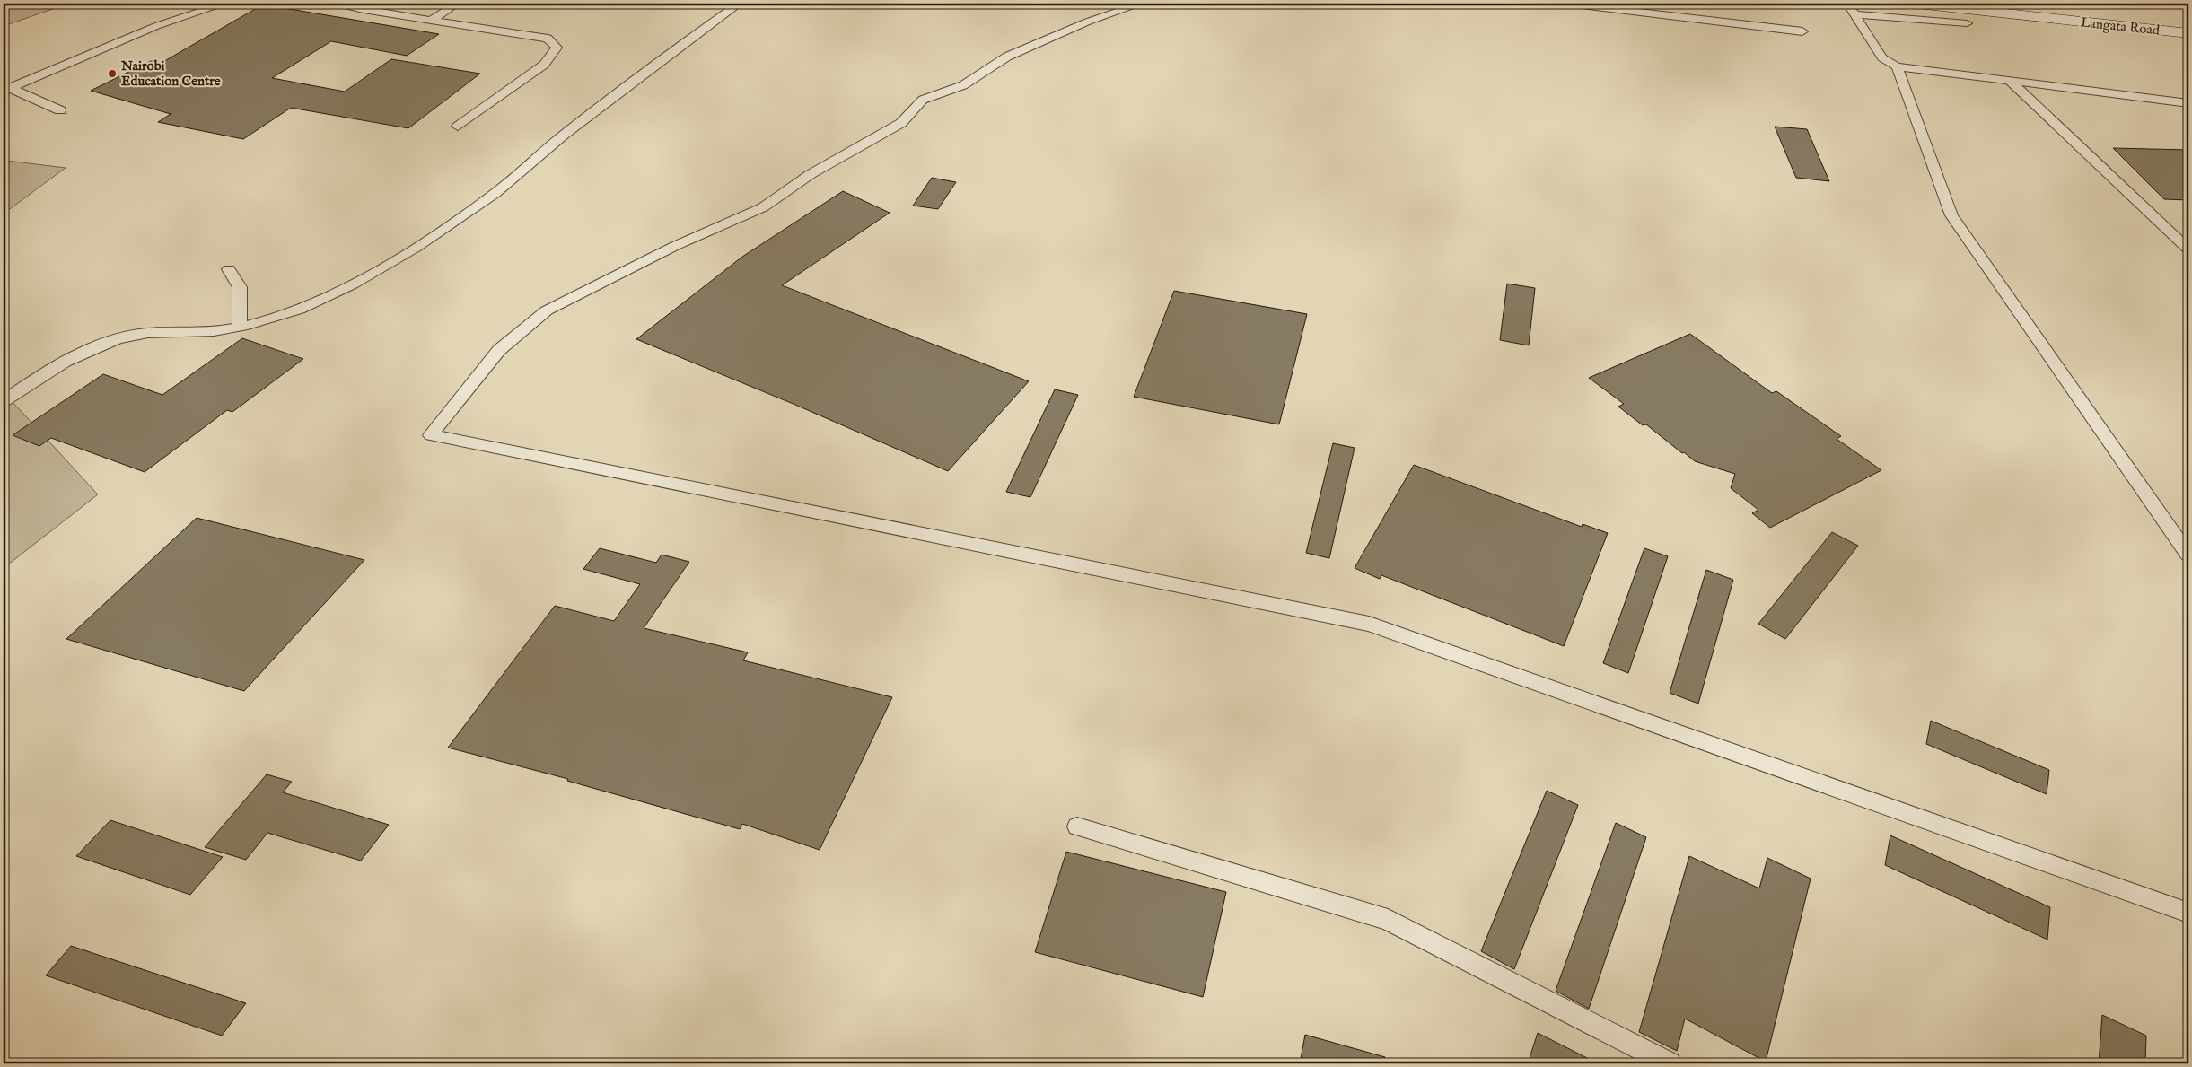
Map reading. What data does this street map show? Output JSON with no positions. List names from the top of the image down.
{
  "streets": {
    "main road": ["Langata Road"]
  },
  "places": ["Nairobi Education Centre"]
}
